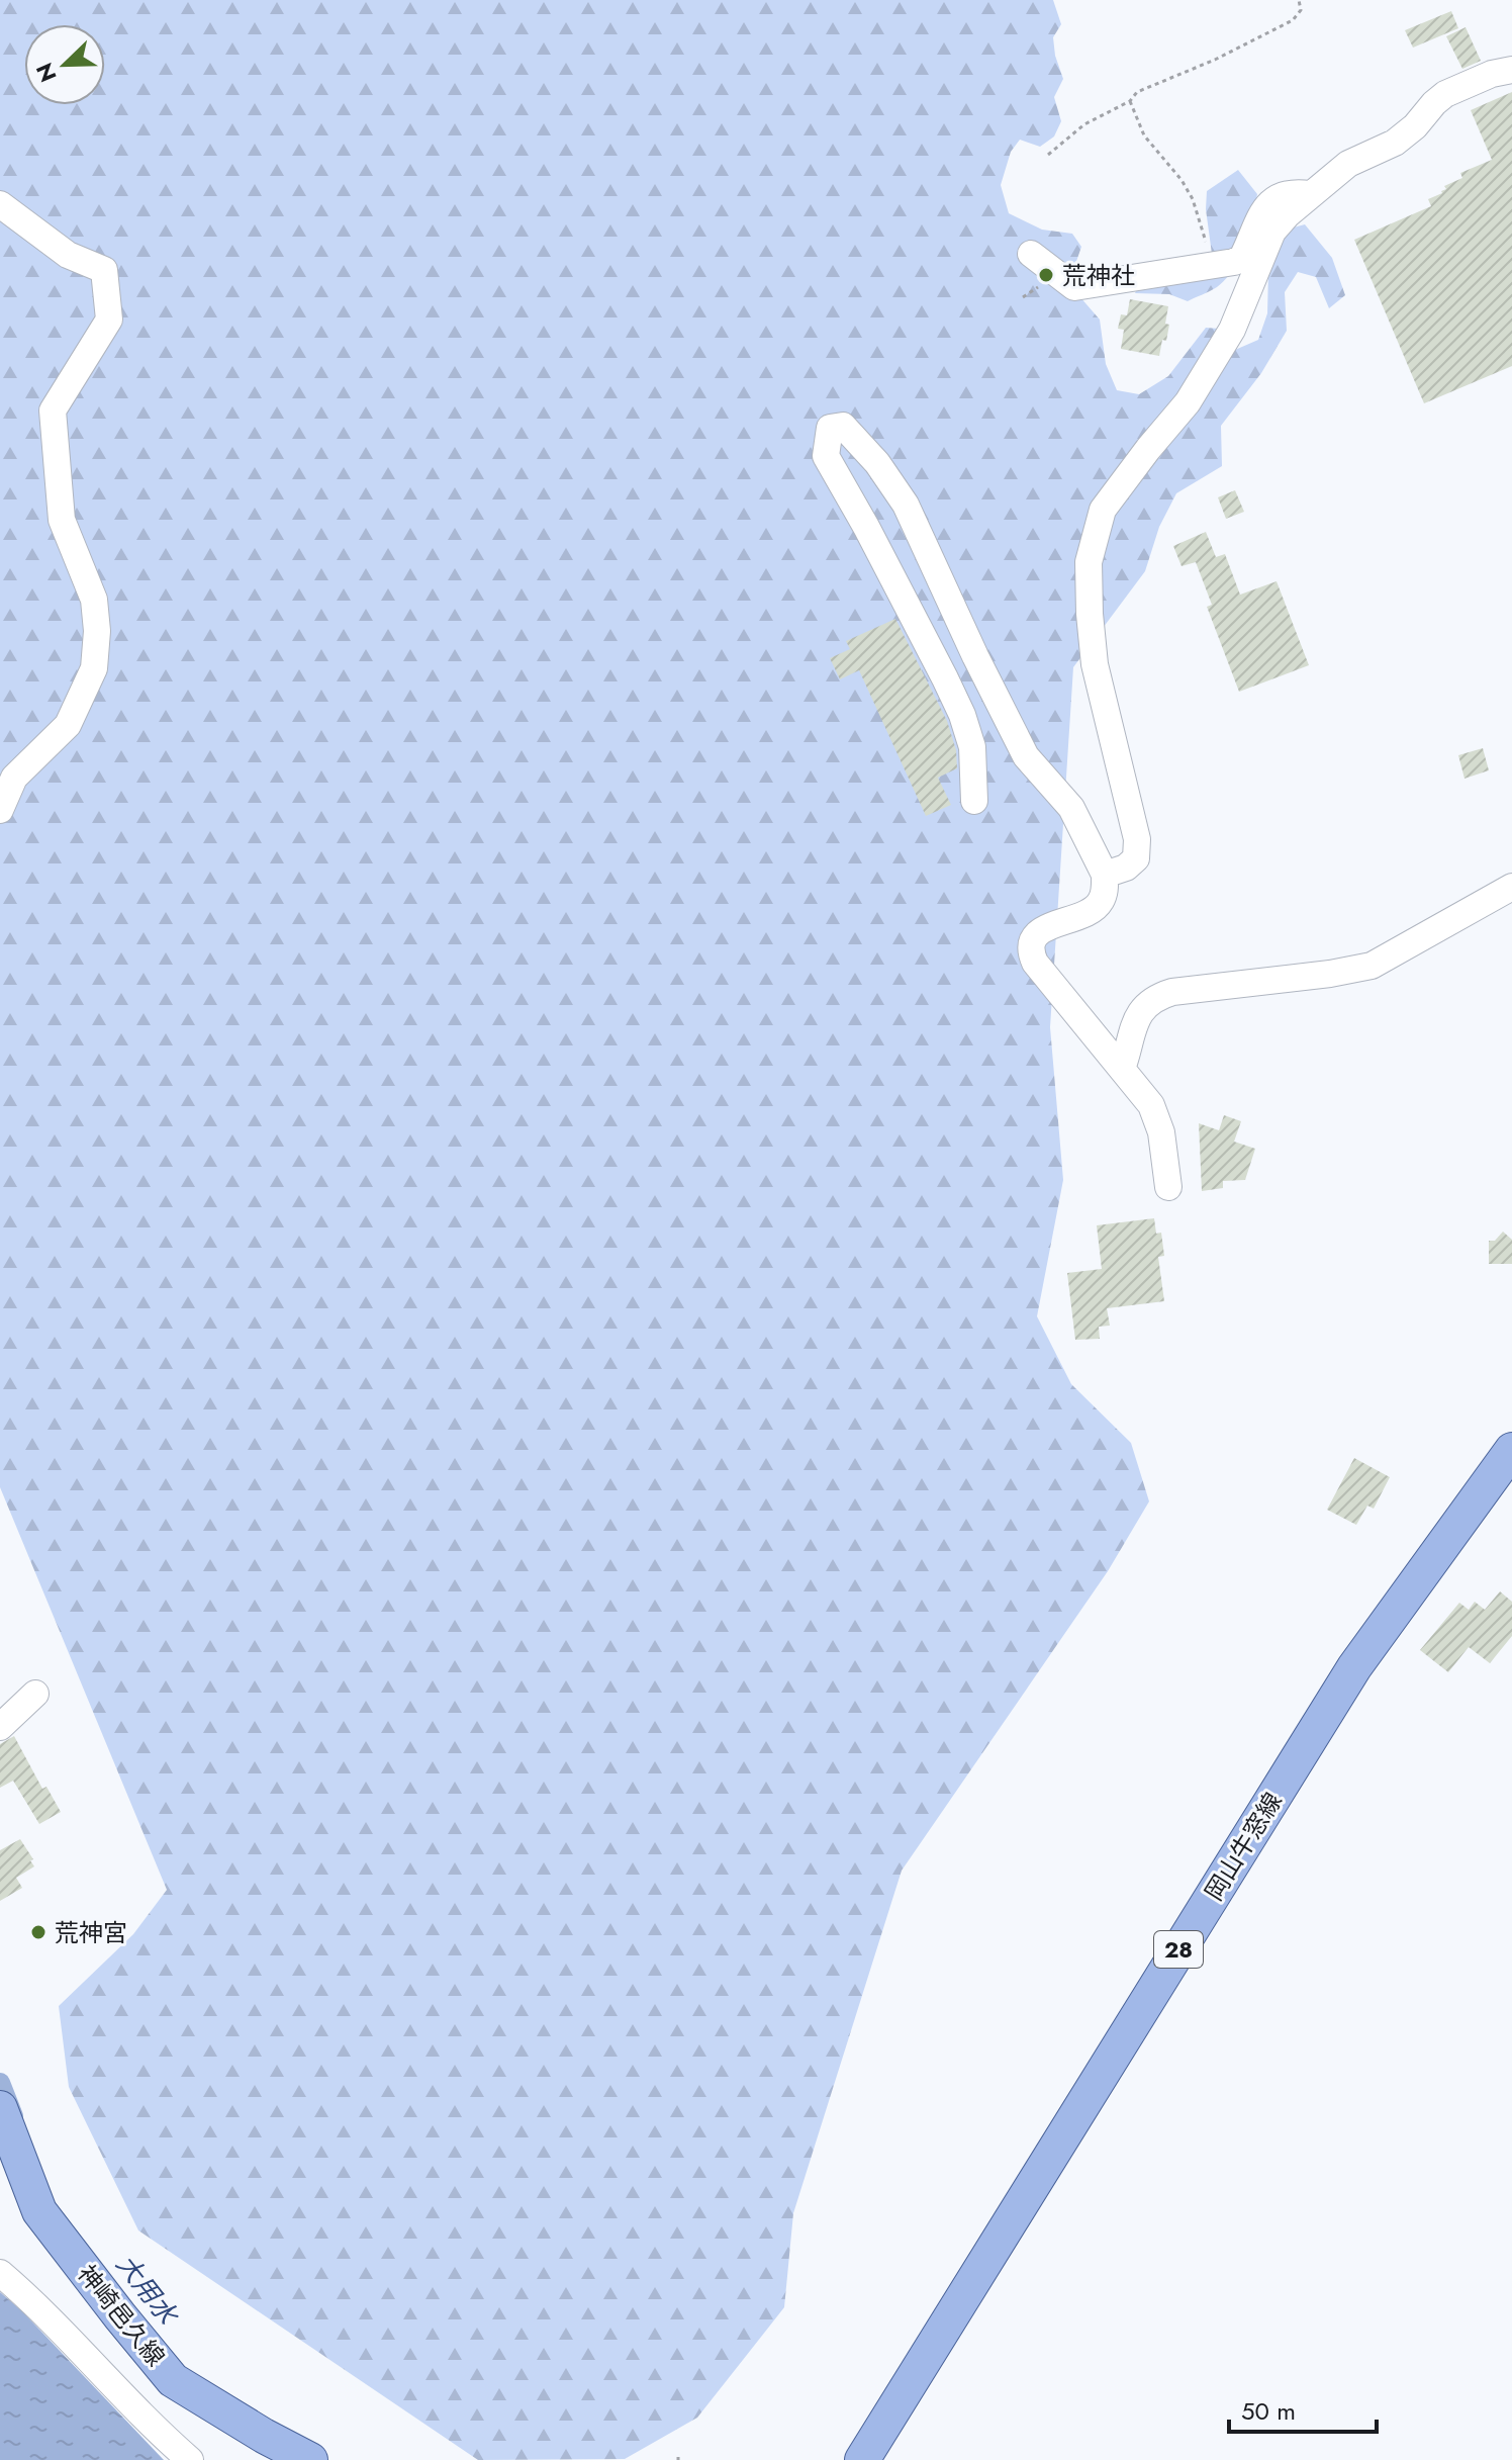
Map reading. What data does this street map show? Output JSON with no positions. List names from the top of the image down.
{
  "streets": {
    "main road": ["岡山牛窓線", "28", "神崎邑久線"]
  },
  "water": ["大用水"],
  "places": ["荒神社", "荒神宮"],
  "scale_bar": "50 m",
  "north": "bottom left"
}
